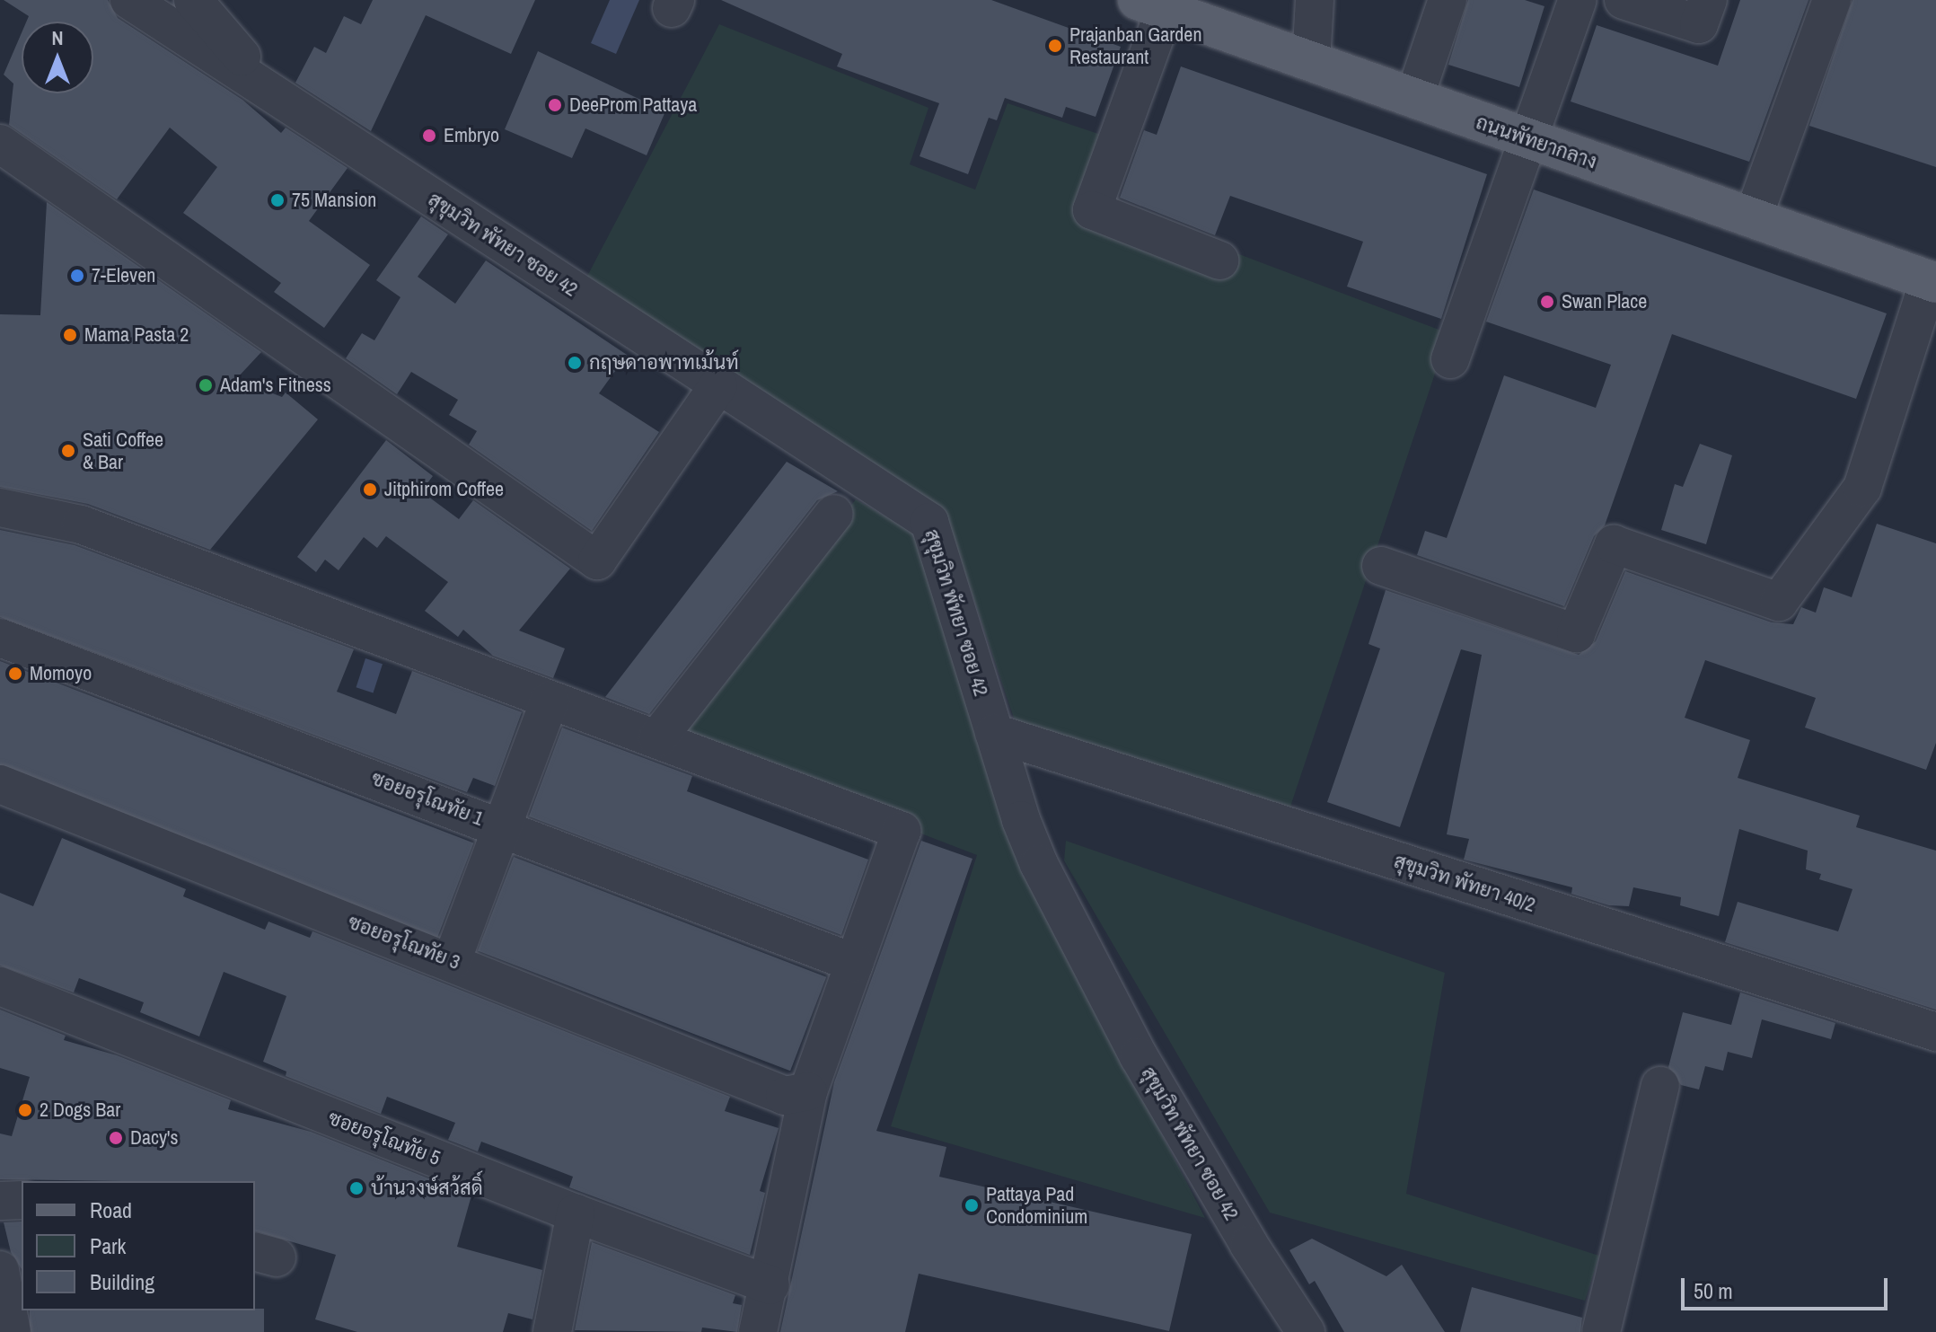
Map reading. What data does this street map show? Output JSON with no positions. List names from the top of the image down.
{
  "streets": {
    "main road": ["ถนนพัทยากลาง"],
    "street": [
      "สุขุมวิท พัทยา ซอย 42",
      "ซอยอรุโณทัย 1",
      "สุขุมวิท พัทยา 40/2",
      "ซอยอรุโณทัย 3",
      "ซอยอรุโณทัย 5"
    ]
  },
  "crossings": [
    ["สุขุมวิท พัทยา ซอย 42", "สุขุมวิท พัทยา 40/2"]
  ],
  "places": [
    "Prajanban Garden Restaurant",
    "DeeProm Pattaya",
    "Embryo",
    "75 Mansion",
    "7-Eleven",
    "Swan Place",
    "Mama Pasta 2",
    "กฤษดาอพาทเม้นท์",
    "Adam's Fitness",
    "Sati Coffee & Bar",
    "Jitphirom Coffee",
    "Momoyo",
    "2 Dogs Bar",
    "Dacy's",
    "บ้านวงษ์สว้สดิ์",
    "Pattaya Pad Condominium"
  ],
  "legend": ["Road", "Park", "Building"],
  "scale_bar": "50 m",
  "north": "top"
}
